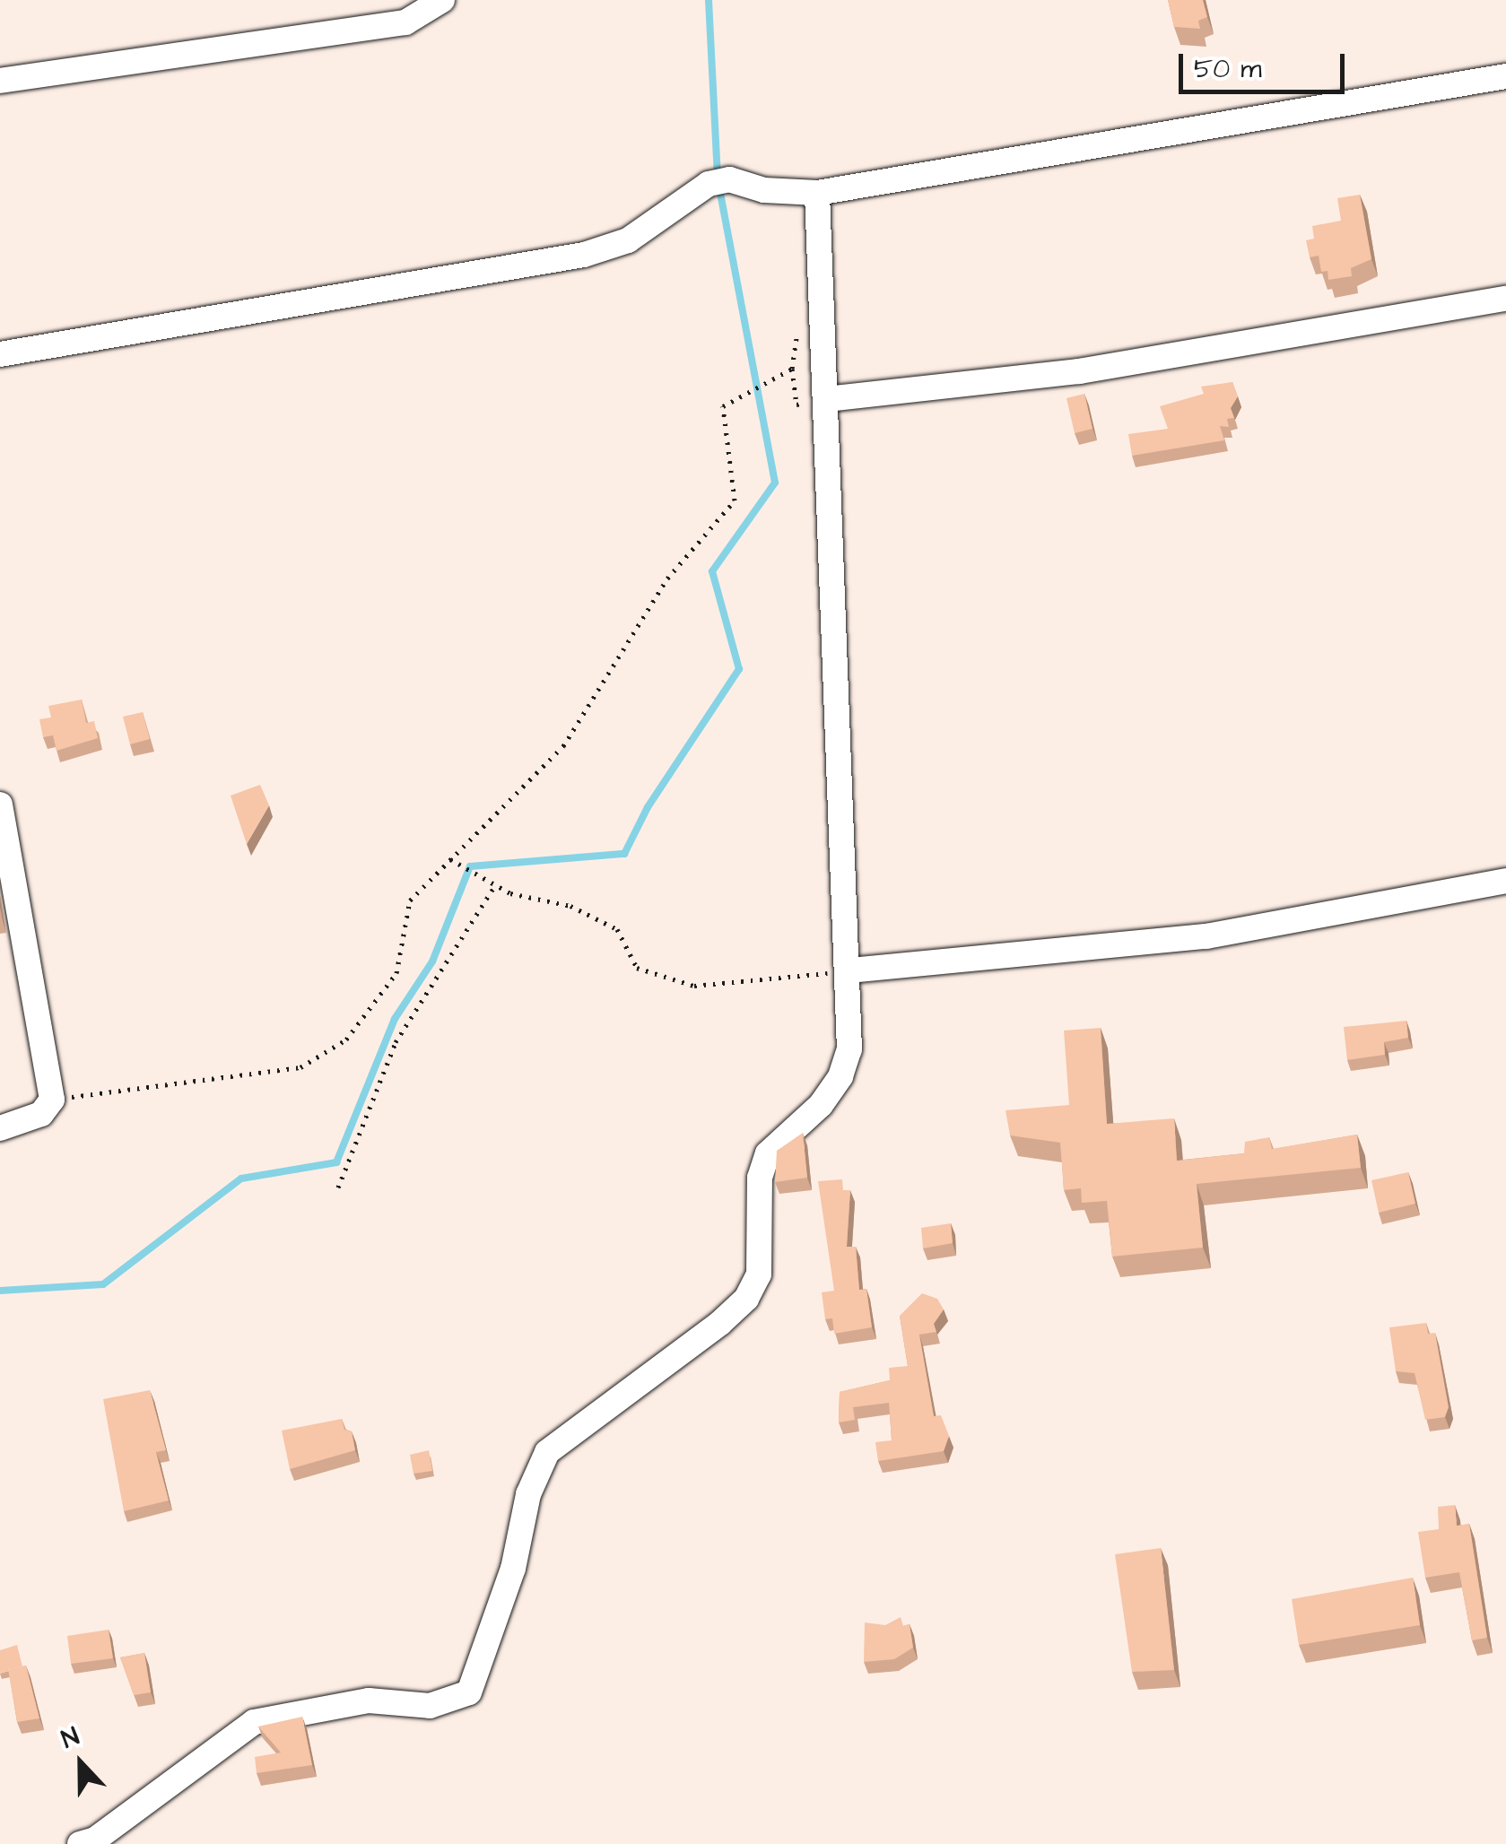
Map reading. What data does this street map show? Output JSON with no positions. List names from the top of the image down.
{
  "scale_bar": "50 m",
  "north": "top"
}
